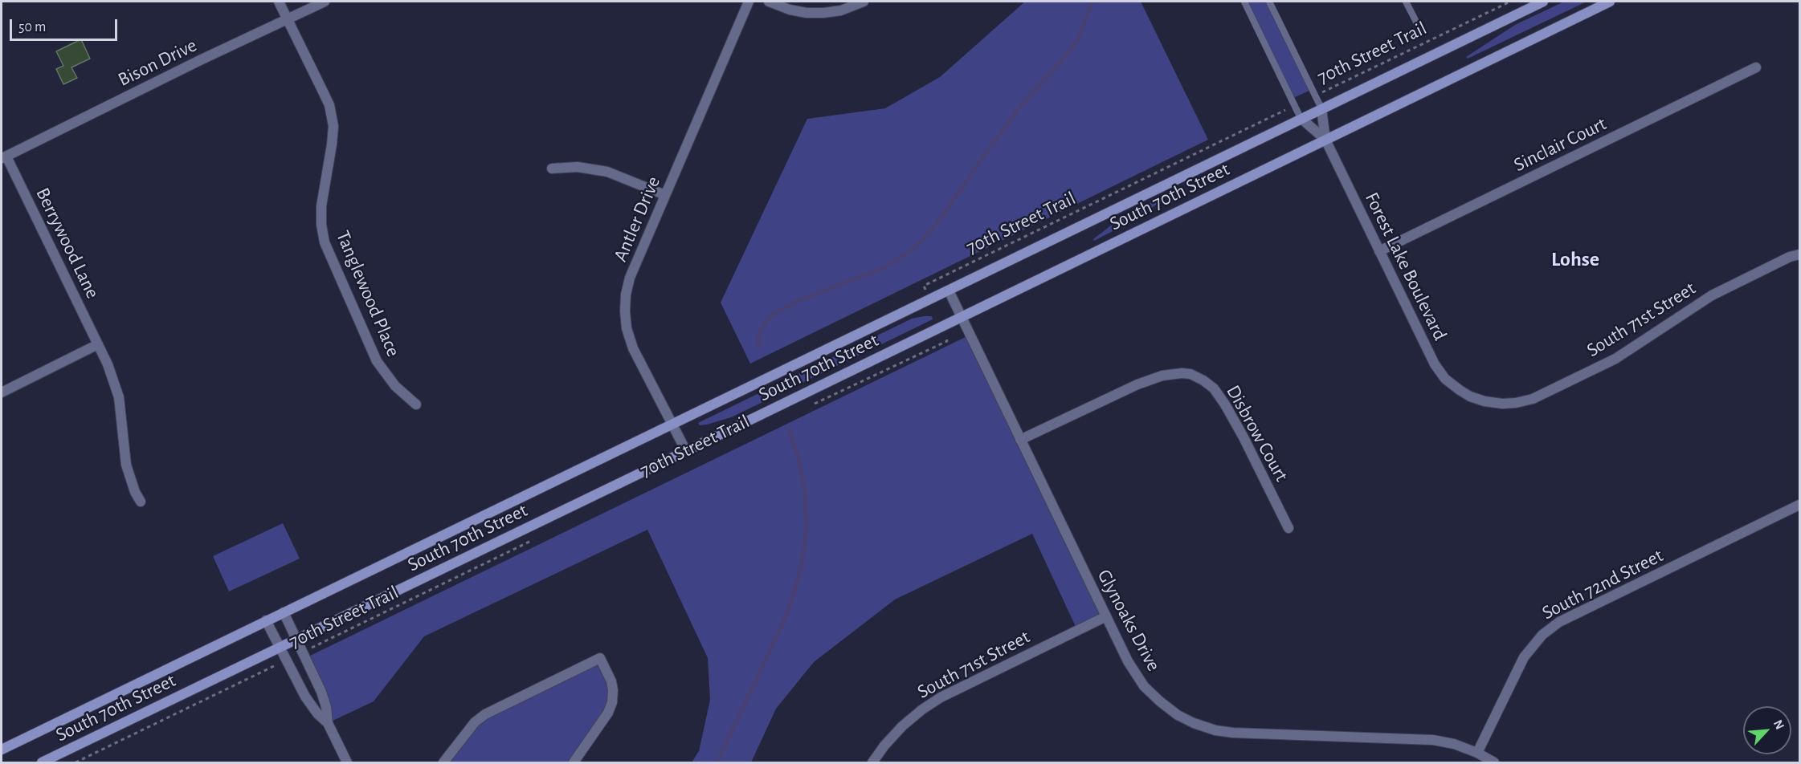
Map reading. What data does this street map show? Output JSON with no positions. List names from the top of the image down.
{
  "streets": {
    "main road": ["South 70th Street"],
    "street": [
      "Bison Drive",
      "Sinclair Court",
      "Antler Drive",
      "Berrywood Lane",
      "Forest Lake Boulevard",
      "Tanglewood Place",
      "South 71st Street",
      "Disbrow Court",
      "South 72nd Street",
      "Glynoaks Drive"
    ],
    "path": ["70th Street Trail"]
  },
  "crossings": [
    ["70th Street Trail", "South 70th Street"],
    ["70th Street Trail", "Forest Lake Boulevard"],
    ["Bison Drive", "Berrywood Lane"],
    ["Bison Drive", "Tanglewood Place"],
    ["Sinclair Court", "Forest Lake Boulevard"],
    ["South 70th Street", "Antler Drive"],
    ["South 70th Street", "Forest Lake Boulevard"],
    ["South 70th Street", "Glynoaks Drive"],
    ["Forest Lake Boulevard", "South 71st Street"],
    ["South 71st Street", "Glynoaks Drive"],
    ["Disbrow Court", "Glynoaks Drive"],
    ["South 72nd Street", "Glynoaks Drive"]
  ],
  "districts": ["Lohse"],
  "scale_bar": "50 m",
  "north": "top right"
}
